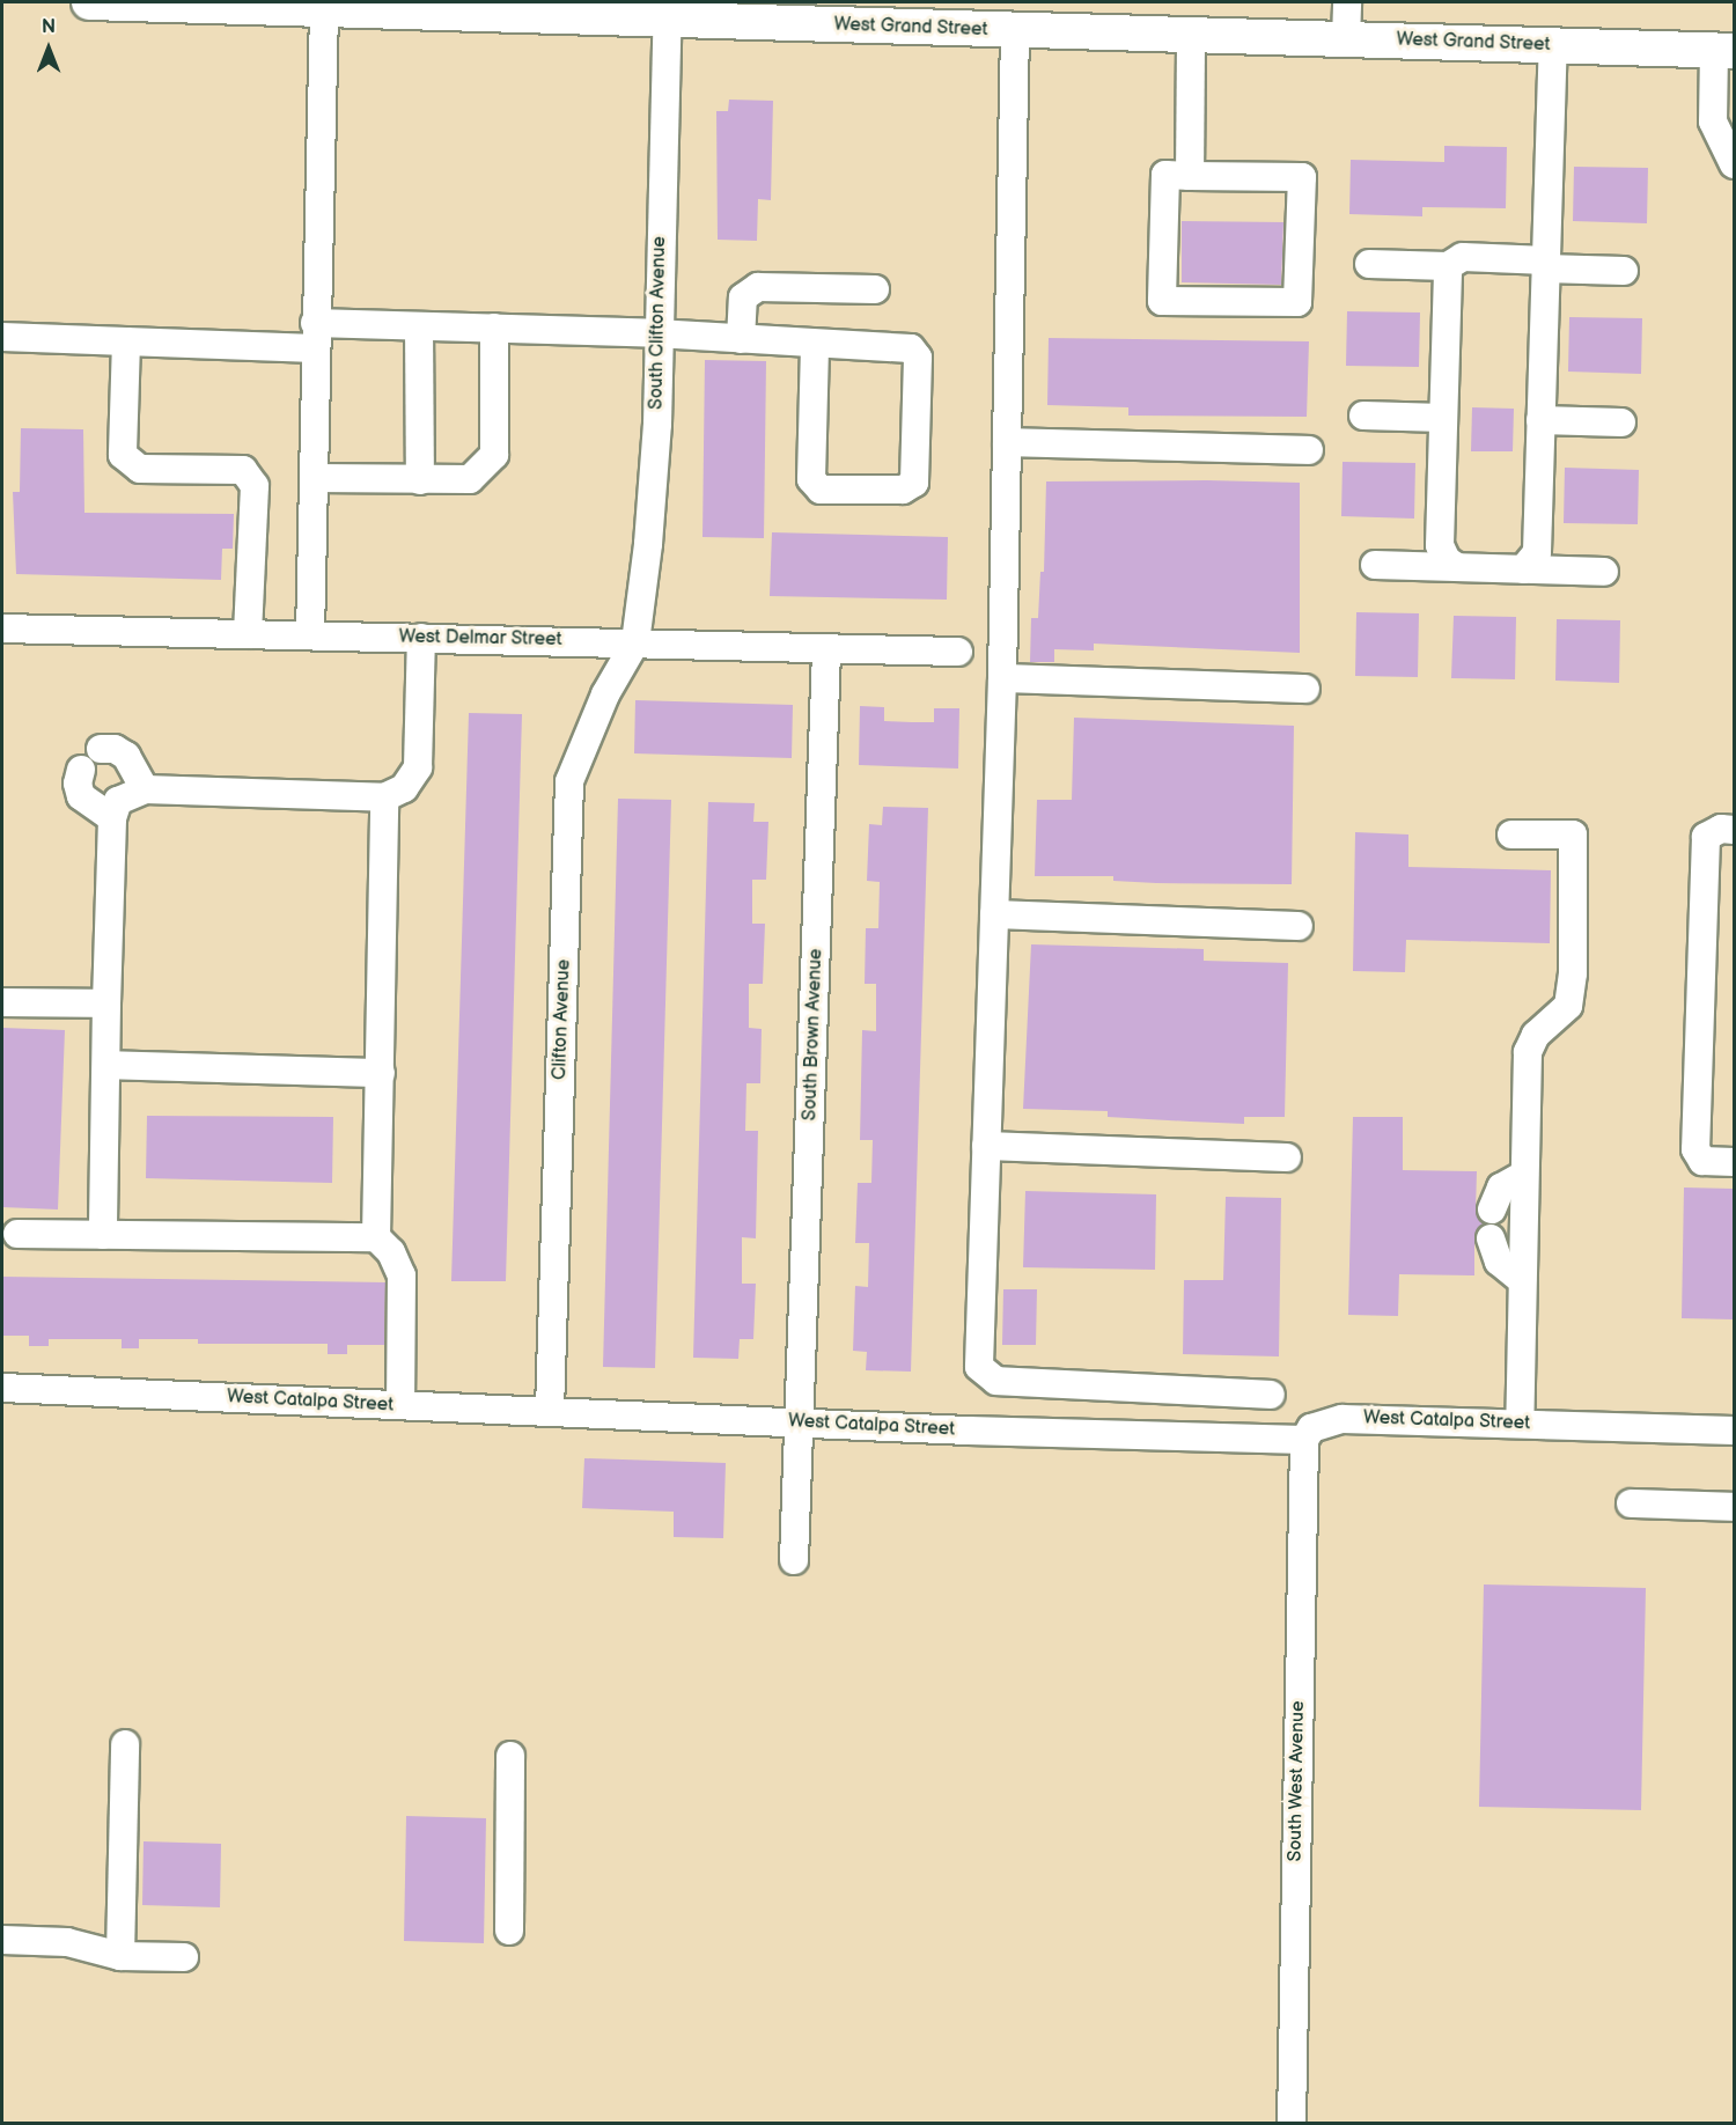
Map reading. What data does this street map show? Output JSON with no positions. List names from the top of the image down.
{
  "streets": {
    "main road": ["West Grand Street"],
    "street": [
      "South Clifton Avenue",
      "West Delmar Street",
      "Clifton Avenue",
      "South Brown Avenue",
      "West Catalpa Street",
      "South West Avenue"
    ]
  },
  "crossings": [
    ["West Grand Street", "South Clifton Avenue"],
    ["South Clifton Avenue", "West Delmar Street"],
    ["South Clifton Avenue", "Clifton Avenue"],
    ["West Delmar Street", "Clifton Avenue"],
    ["West Delmar Street", "South Brown Avenue"],
    ["Clifton Avenue", "West Catalpa Street"],
    ["South Brown Avenue", "West Catalpa Street"],
    ["West Catalpa Street", "South West Avenue"]
  ],
  "north": "top"
}
